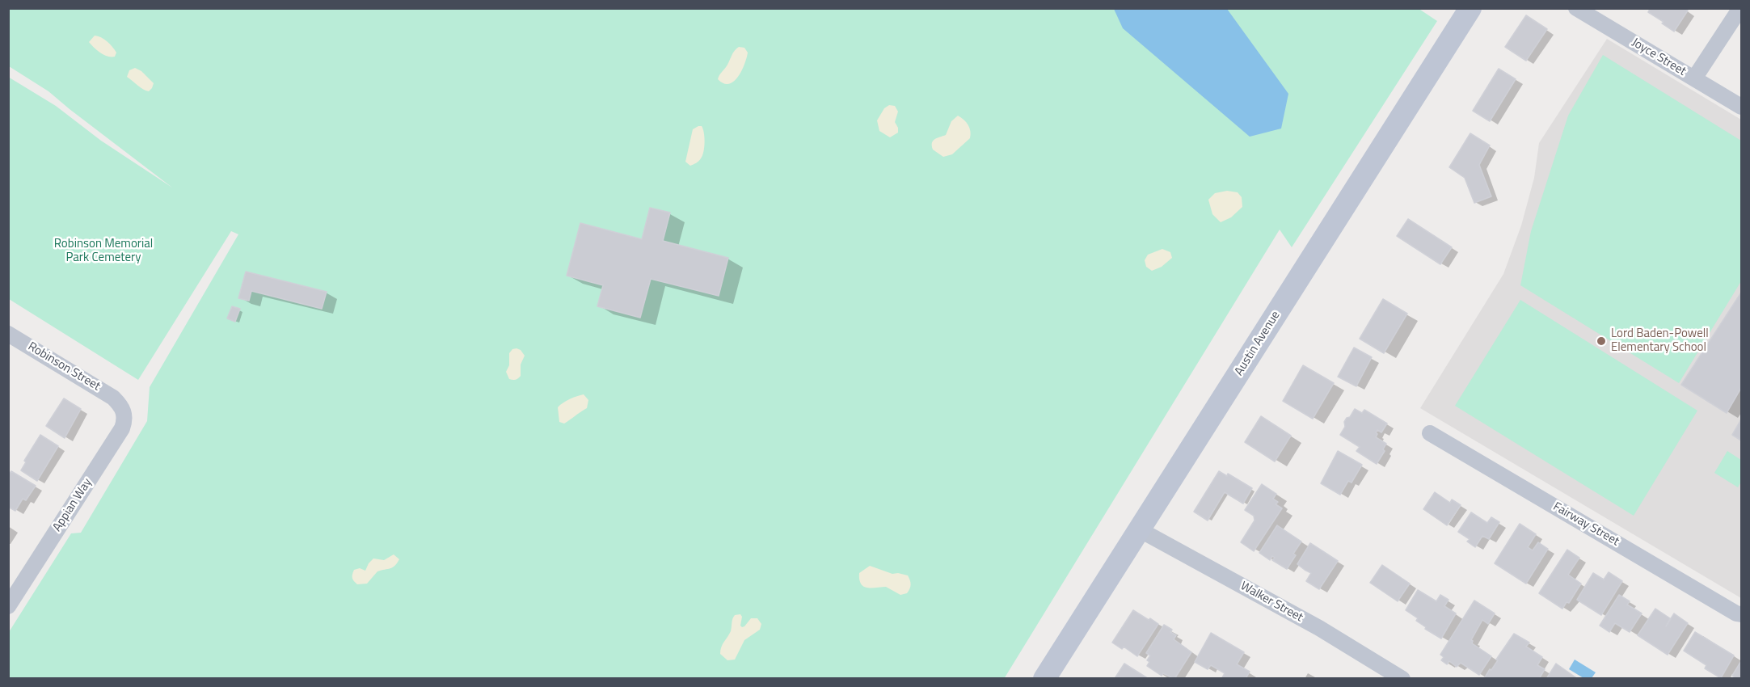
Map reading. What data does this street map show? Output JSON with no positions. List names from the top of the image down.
{
  "streets": {
    "main road": ["Austin Avenue"],
    "street": [
      "Joyce Street",
      "Robinson Street",
      "Appian Way",
      "Fairway Street",
      "Walker Street"
    ]
  },
  "crossings": [
    ["Austin Avenue", "Walker Street"],
    ["Robinson Street", "Appian Way"]
  ],
  "parks": ["Robinson Memorial Park Cemetery"],
  "places": ["Lord Baden-Powell Elementary School"]
}
